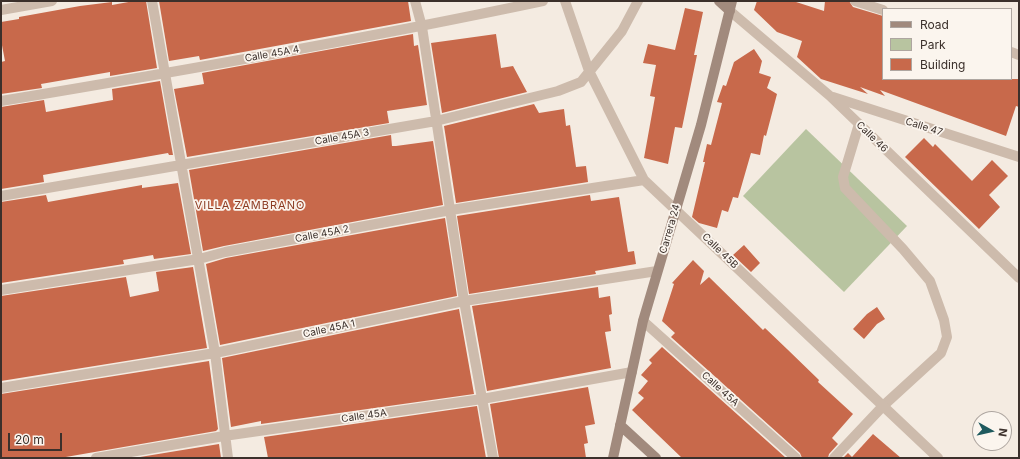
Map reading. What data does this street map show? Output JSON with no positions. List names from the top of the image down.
{
  "streets": {
    "street": [
      "Calle 45A 4",
      "Calle 47",
      "Calle 45A 3",
      "Calle 46",
      "Carrera 24",
      "Calle 45A 2",
      "Calle 45B",
      "Calle 45A 1",
      "Calle 45A"
    ]
  },
  "crossings": [
    ["Calle 47", "Calle 46"],
    ["Calle 45A 3", "Calle 45B"],
    ["Calle 46", "Carrera 24"],
    ["Carrera 24", "Calle 45B"],
    ["Carrera 24", "Calle 45A 1"],
    ["Carrera 24", "Calle 45A"],
    ["Calle 45A 2", "Calle 45B"]
  ],
  "districts": ["VILLA ZAMBRANO"],
  "legend": ["Road", "Park", "Building"],
  "scale_bar": "20 m",
  "north": "right"
}
